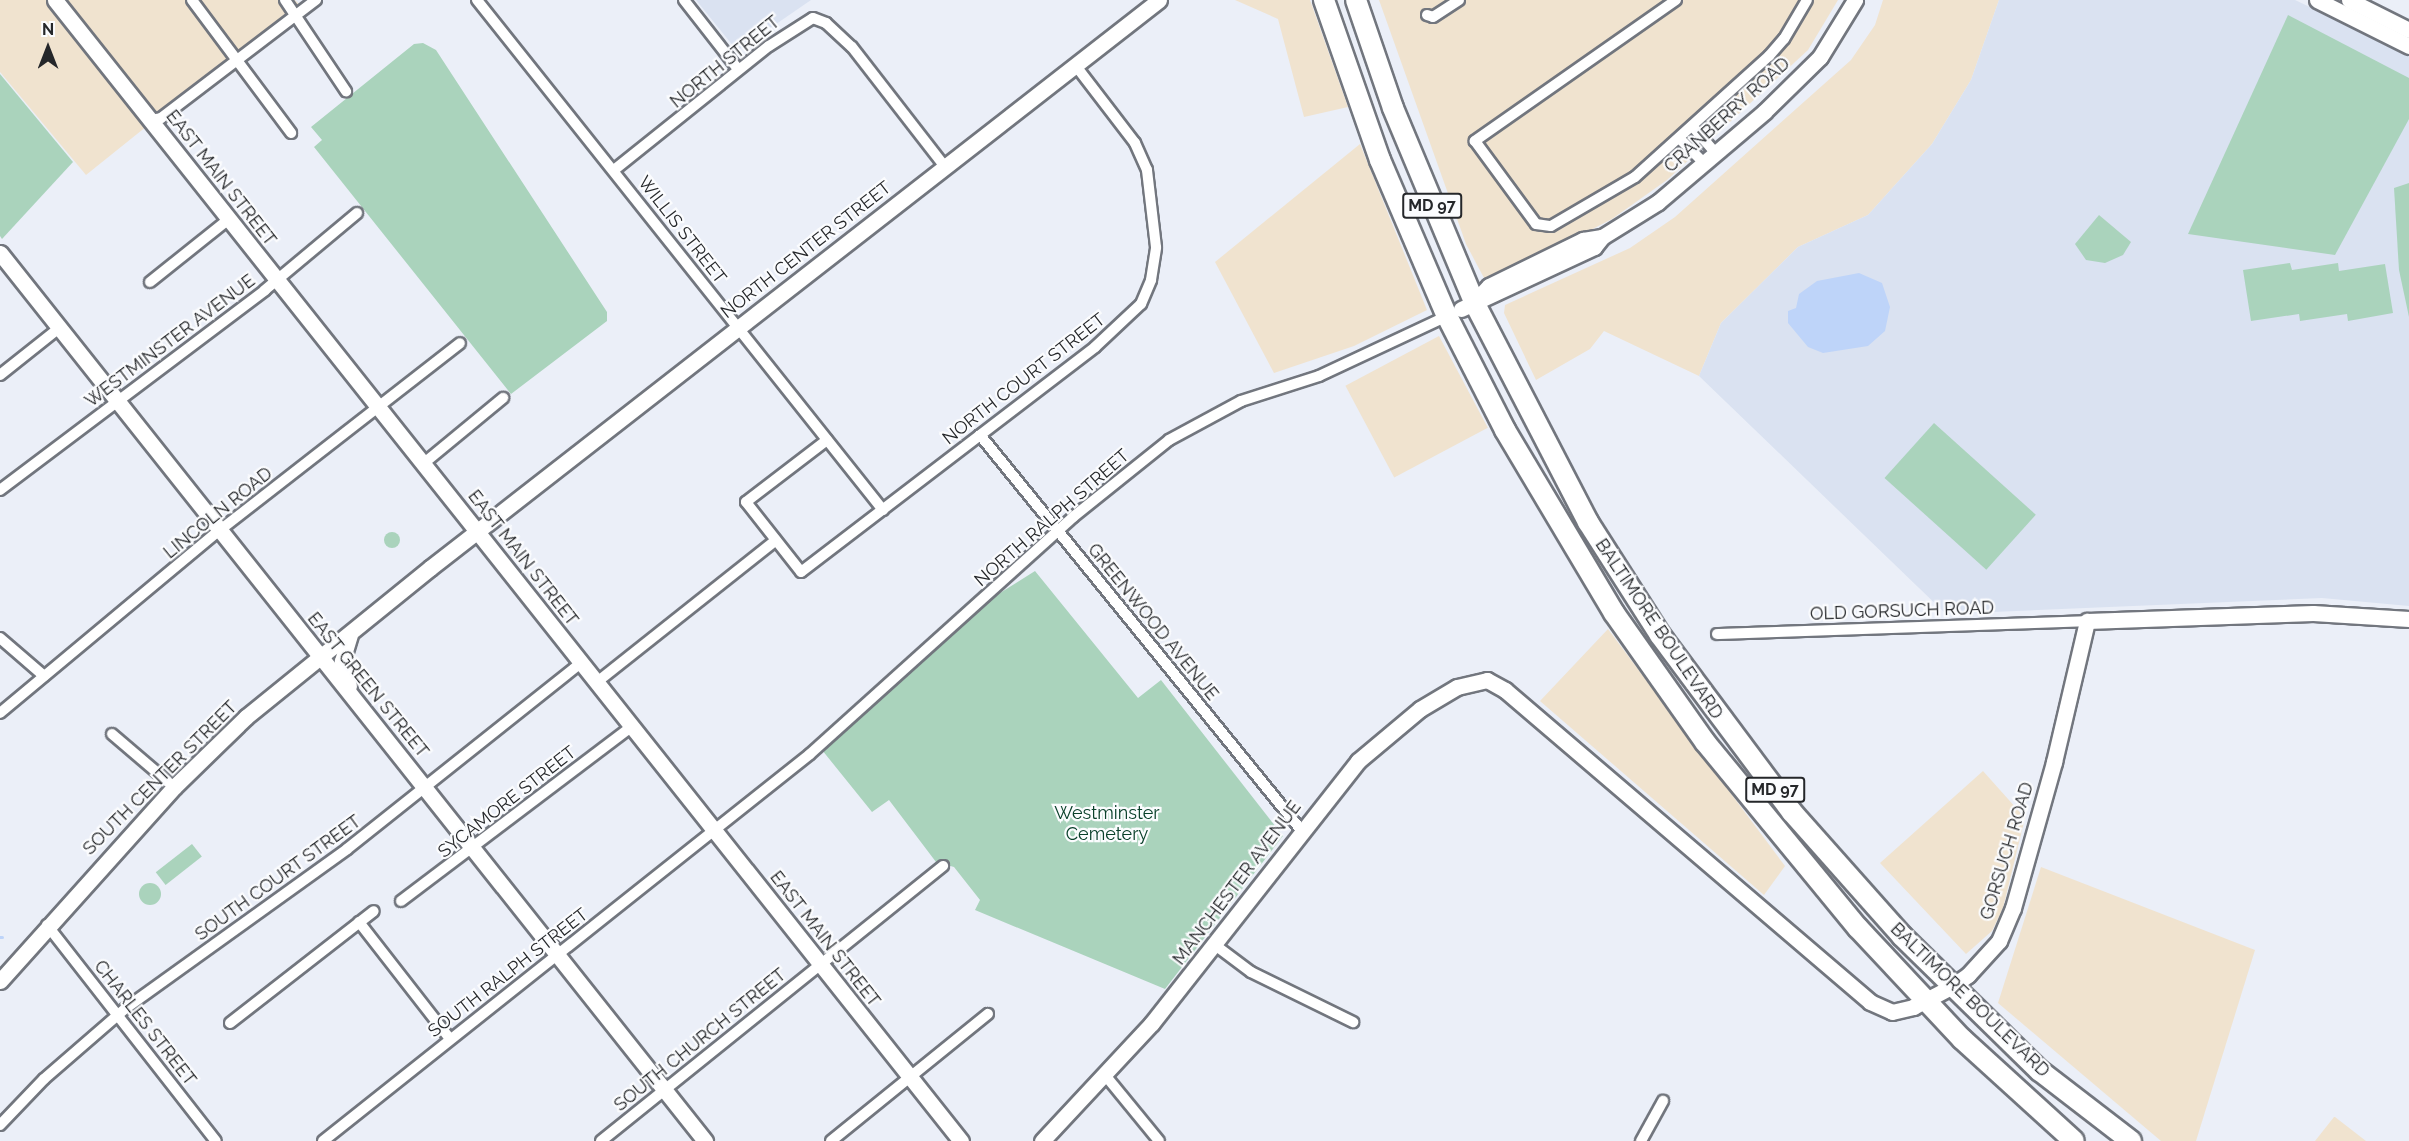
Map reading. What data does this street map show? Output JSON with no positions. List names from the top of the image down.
{
  "streets": {
    "highway": ["MD 97", "BALTIMORE BOULEVARD"],
    "street": [
      "NORTH STREET",
      "CRANBERRY ROAD",
      "EAST MAIN STREET",
      "WILLIS STREET",
      "NORTH CENTER STREET",
      "WESTMINSTER AVENUE",
      "NORTH COURT STREET",
      "LINCOLN ROAD",
      "NORTH RALPH STREET",
      "OLD GORSUCH ROAD",
      "GREENWOOD AVENUE",
      "EAST GREEN STREET",
      "SOUTH CENTER STREET",
      "SYCAMORE STREET",
      "GORSUCH ROAD",
      "SOUTH COURT STREET",
      "MANCHESTER AVENUE",
      "SOUTH RALPH STREET",
      "CHARLES STREET",
      "SOUTH CHURCH STREET"
    ]
  },
  "crossings": [
    ["NORTH STREET", "WILLIS STREET"],
    ["NORTH STREET", "NORTH CENTER STREET"],
    ["CRANBERRY ROAD", "NORTH RALPH STREET"],
    ["CRANBERRY ROAD", "BALTIMORE BOULEVARD"],
    ["EAST MAIN STREET", "NORTH CENTER STREET"],
    ["EAST MAIN STREET", "WESTMINSTER AVENUE"],
    ["EAST MAIN STREET", "LINCOLN ROAD"],
    ["EAST MAIN STREET", "NORTH RALPH STREET"],
    ["EAST MAIN STREET", "SOUTH CENTER STREET"],
    ["EAST MAIN STREET", "SYCAMORE STREET"],
    ["EAST MAIN STREET", "SOUTH COURT STREET"],
    ["EAST MAIN STREET", "SOUTH RALPH STREET"],
    ["EAST MAIN STREET", "SOUTH CHURCH STREET"],
    ["WILLIS STREET", "NORTH CENTER STREET"],
    ["WILLIS STREET", "NORTH COURT STREET"],
    ["NORTH CENTER STREET", "NORTH COURT STREET"],
    ["NORTH CENTER STREET", "SOUTH CENTER STREET"],
    ["WESTMINSTER AVENUE", "EAST GREEN STREET"],
    ["NORTH COURT STREET", "GREENWOOD AVENUE"],
    ["LINCOLN ROAD", "EAST GREEN STREET"],
    ["NORTH RALPH STREET", "GREENWOOD AVENUE"],
    ["NORTH RALPH STREET", "BALTIMORE BOULEVARD"],
    ["NORTH RALPH STREET", "SOUTH RALPH STREET"],
    ["OLD GORSUCH ROAD", "GORSUCH ROAD"],
    ["GREENWOOD AVENUE", "MANCHESTER AVENUE"],
    ["BALTIMORE BOULEVARD", "GORSUCH ROAD"],
    ["EAST GREEN STREET", "SOUTH CENTER STREET"],
    ["EAST GREEN STREET", "SYCAMORE STREET"],
    ["EAST GREEN STREET", "SOUTH COURT STREET"],
    ["EAST GREEN STREET", "SOUTH RALPH STREET"],
    ["EAST GREEN STREET", "SOUTH CHURCH STREET"],
    ["SOUTH CENTER STREET", "CHARLES STREET"],
    ["GORSUCH ROAD", "MANCHESTER AVENUE"],
    ["SOUTH COURT STREET", "CHARLES STREET"]
  ],
  "parks": ["Westminster Cemetery"],
  "north": "top"
}
